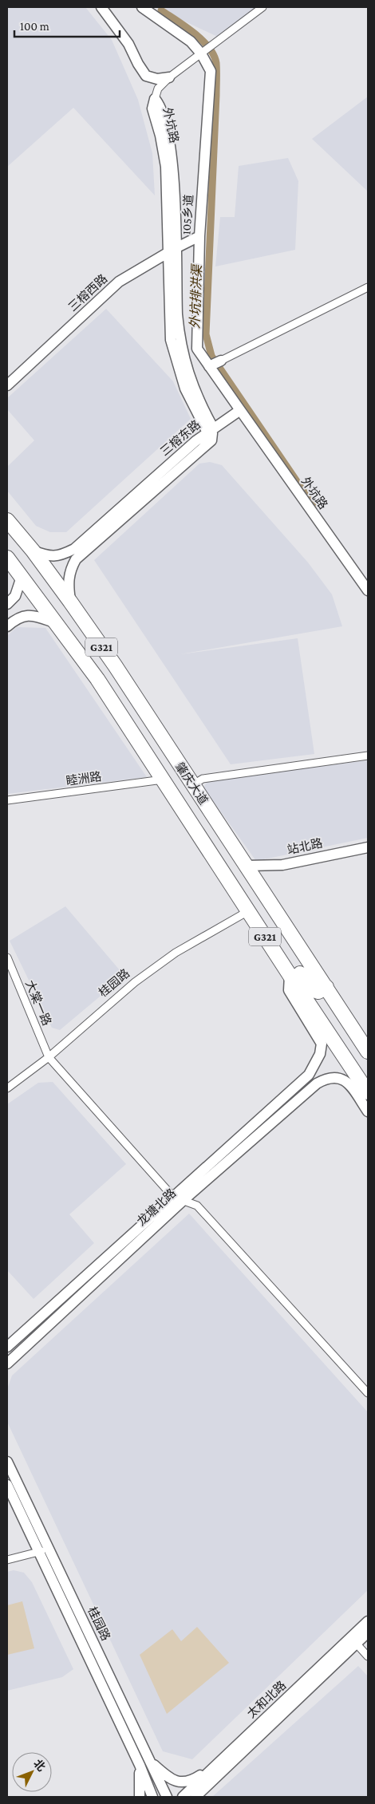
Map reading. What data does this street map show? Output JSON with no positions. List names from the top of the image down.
{
  "streets": {
    "highway": ["G321", "肇庆大道"],
    "main road": [
      "外坑路",
      "105乡道",
      "三榕西路",
      "三榕东路",
      "站北路",
      "桂园路",
      "龙塘北路",
      "太和北路"
    ],
    "street": ["睦洲路", "大棠一路"]
  },
  "crossings": [
    ["外坑路", "105乡道"],
    ["外坑路", "三榕西路"],
    ["外坑路", "三榕东路"],
    ["105乡道", "三榕西路"],
    ["G321", "睦洲路"],
    ["G321", "肇庆大道"],
    ["睦洲路", "肇庆大道"],
    ["肇庆大道", "站北路"],
    ["肇庆大道", "桂园路"],
    ["肇庆大道", "龙塘北路"],
    ["桂园路", "大棠一路"],
    ["大棠一路", "龙塘北路"]
  ],
  "water": ["外坑排洪渠"],
  "scale_bar": "100 m",
  "north": "top right"
}
